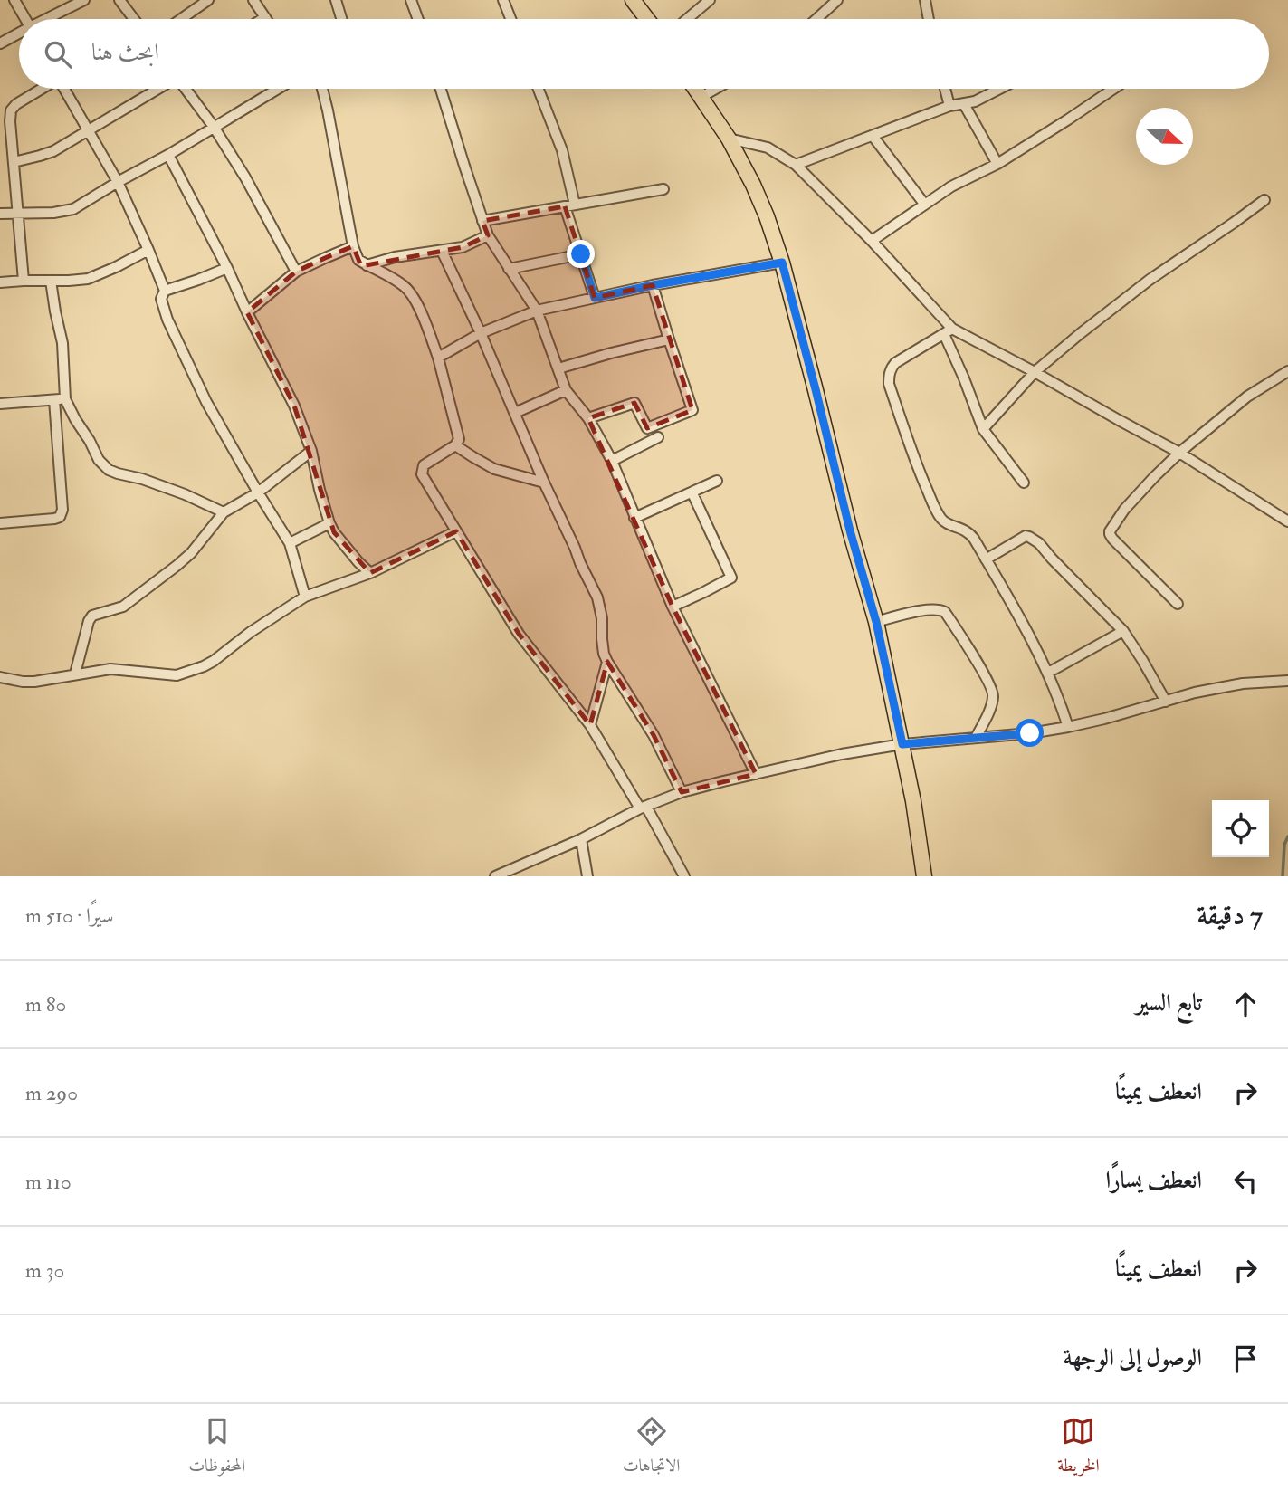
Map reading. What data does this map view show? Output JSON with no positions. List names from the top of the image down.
{
  "north": "right",
  "page": {
    "search": "ابحث هنا",
    "heading": ["7 دقيقة", "سيرًا · 510 m"],
    "list": [
      ["تابع السير", "80 m"],
      ["انعطف يمينًا", "290 m"],
      ["انعطف يسارًا", "110 m"],
      ["انعطف يمينًا", "30 m"],
      "الوصول إلى الوجهة"
    ],
    "nav": ["الخريطة", "الاتجاهات", "المحفوظات"]
  }
}
